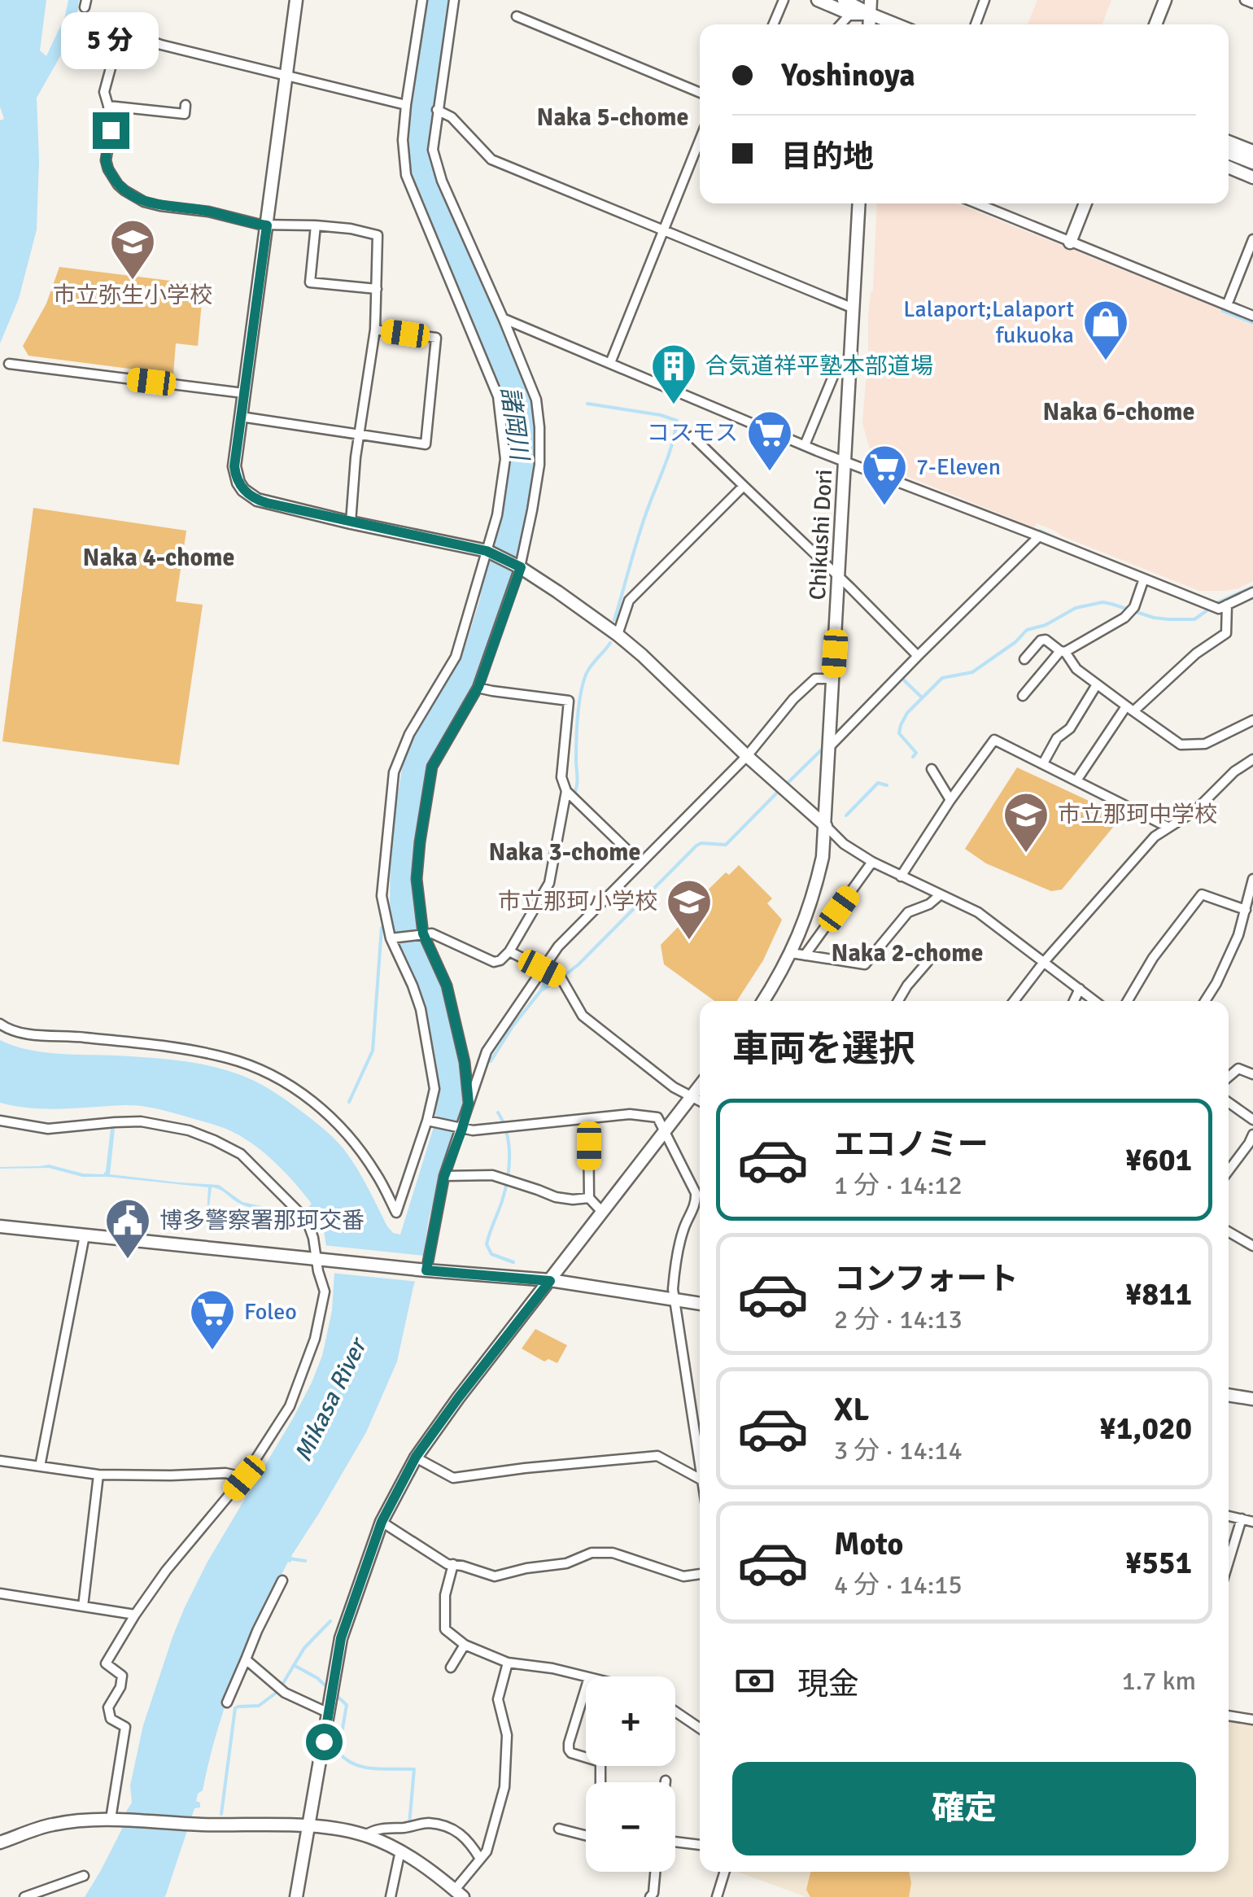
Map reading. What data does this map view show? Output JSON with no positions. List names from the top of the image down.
{
  "streets": {
    "street": ["Chikushi Dori"]
  },
  "districts": [
    "Naka 5-chome",
    "Naka 6-chome",
    "Naka 4-chome",
    "Naka 3-chome",
    "Naka 2-chome"
  ],
  "water": ["諸岡川", "Mikasa River"],
  "places": {
    "school or university": ["市立弥生小学校", "市立那珂中学校", "市立那珂小学校"],
    "shop": ["Lalaport;Lalaport fukuoka"],
    "building": ["合気道祥平塾本部道場"],
    "supermarket": ["コスモス", "7-Eleven", "Foleo"],
    "public building": ["博多警察署那珂交番"]
  },
  "page": {
    "bubble": "5 分",
    "banner": ["Yoshinoya", "目的地"],
    "heading": "車両を選択",
    "list": [
      {
        "name": "エコノミー",
        "note": "1 分 · 14:12",
        "value": "¥601"
      },
      {
        "name": "コンフォート",
        "note": "2 分 · 14:13",
        "value": "¥811"
      },
      {
        "name": "XL",
        "note": "3 分 · 14:14",
        "value": "¥1,020"
      },
      {
        "name": "Moto",
        "note": "4 分 · 14:15",
        "value": "¥551"
      }
    ],
    "pay": ["現金", "1.7 km"],
    "map_buttons": ["+", "−"],
    "buttons": "確定"
  }
}
